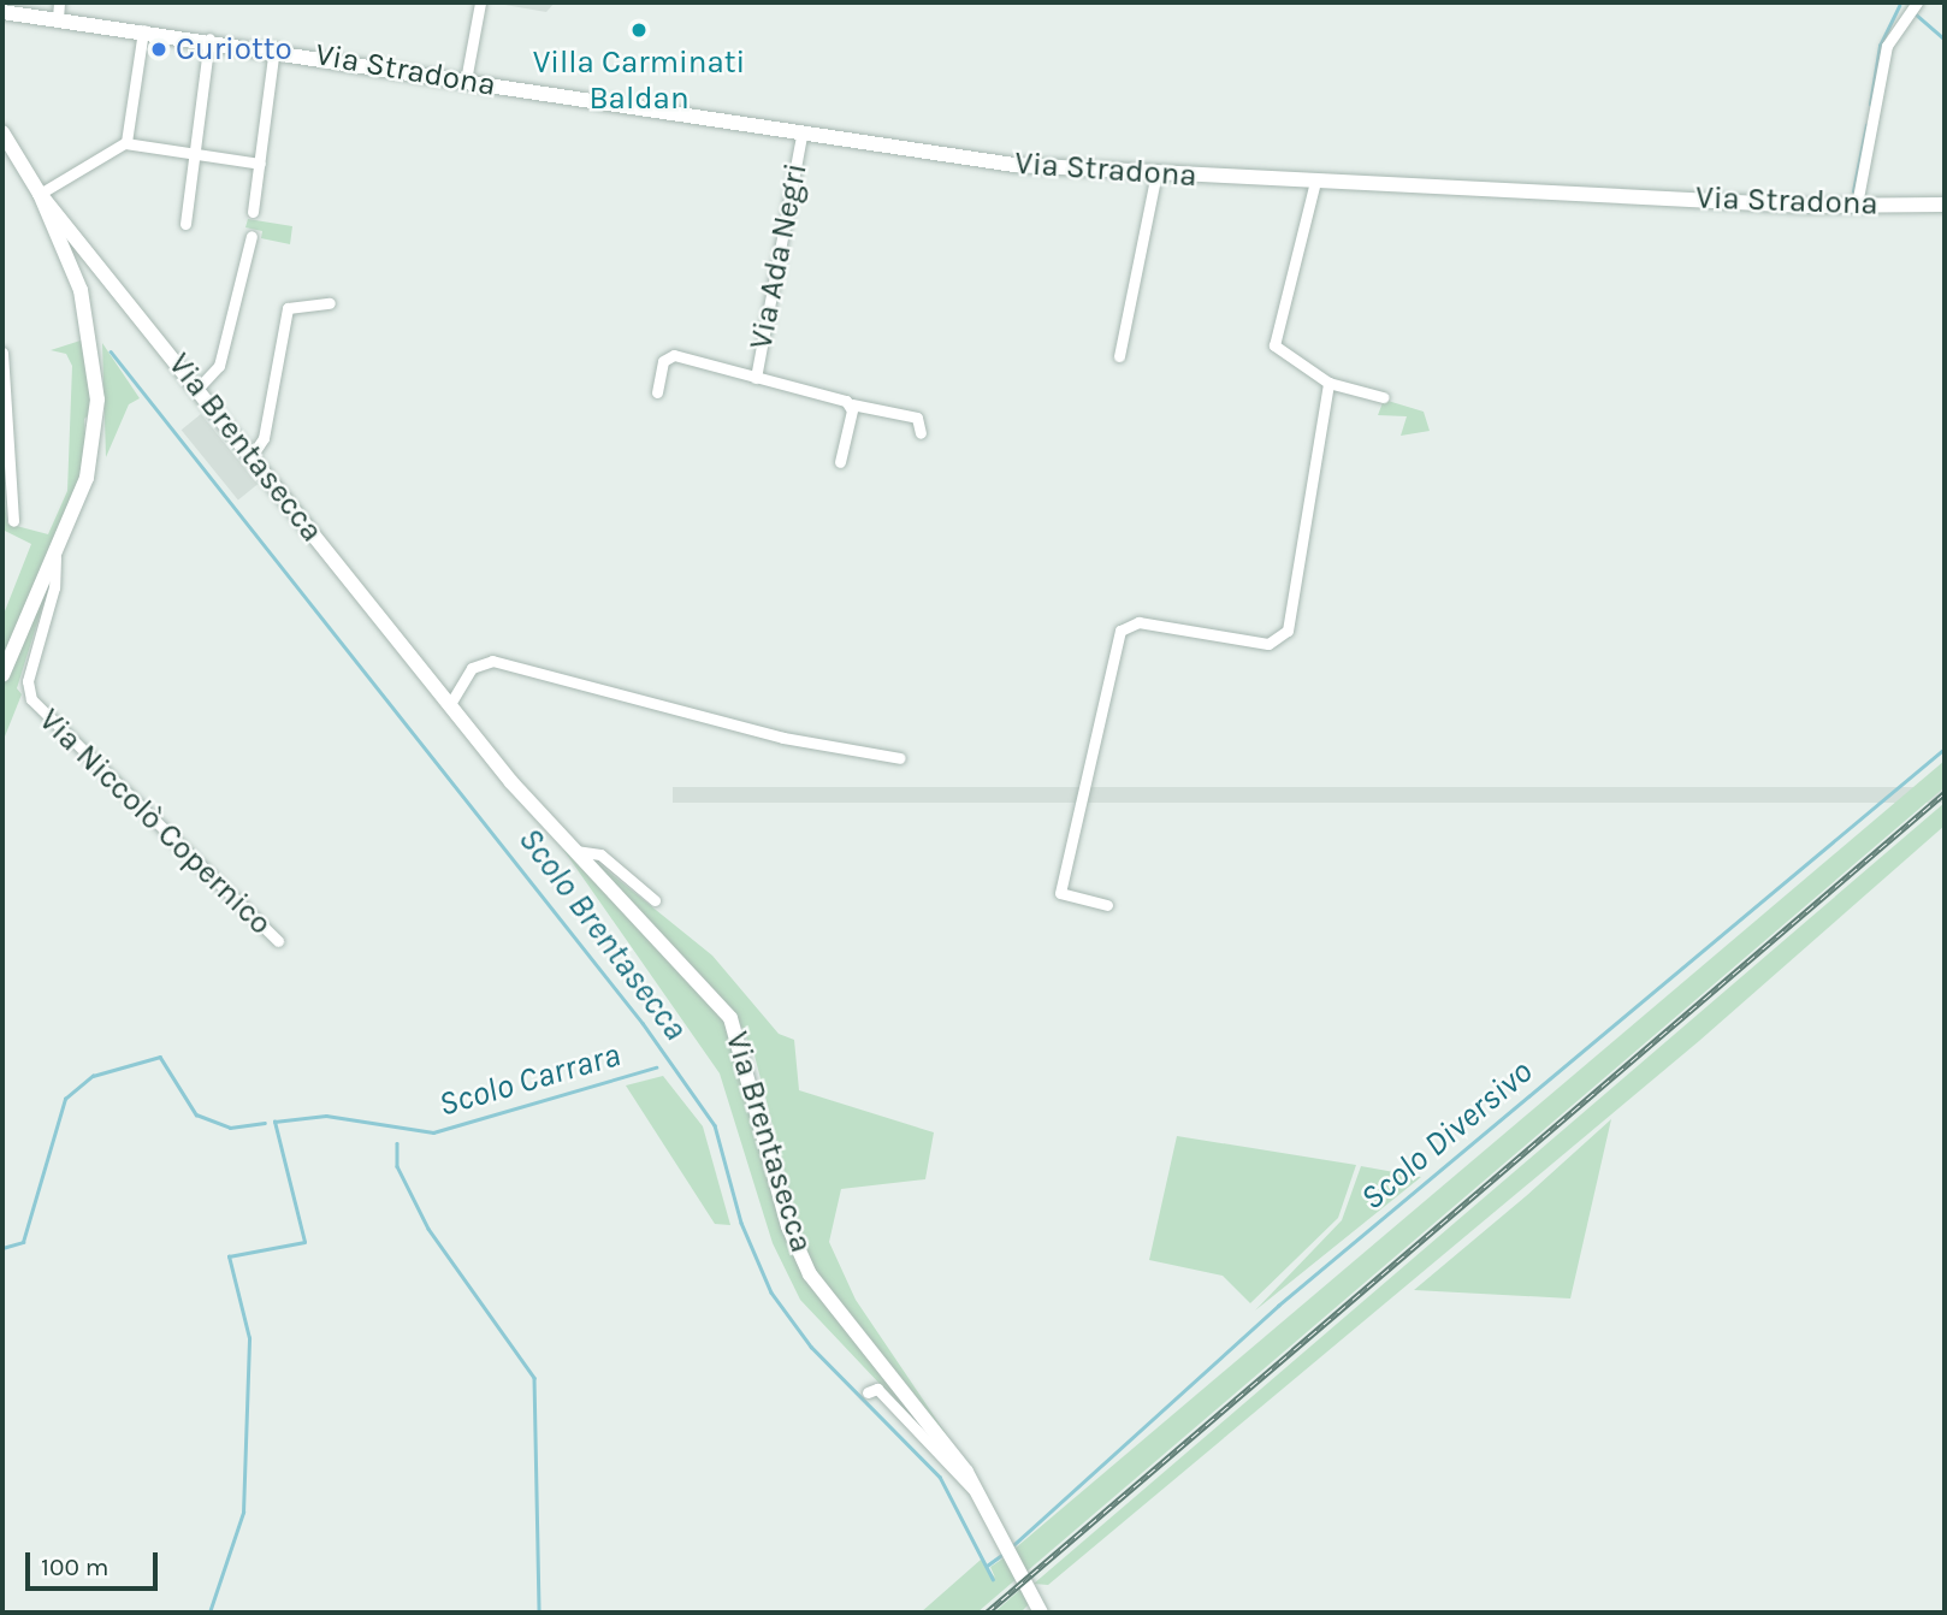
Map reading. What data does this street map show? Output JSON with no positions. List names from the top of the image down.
{
  "streets": {
    "main road": ["Via Stradona", "Via Brentasecca"],
    "street": ["Via Ada Negri", "Via Niccolò Copernico"]
  },
  "crossings": [
    ["Via Stradona", "Via Ada Negri"]
  ],
  "water": ["Scolo Brentasecca", "Scolo Carrara", "Scolo Diversivo"],
  "places": ["Villa Carminati Baldan", "Curiotto"],
  "scale_bar": "100 m"
}
